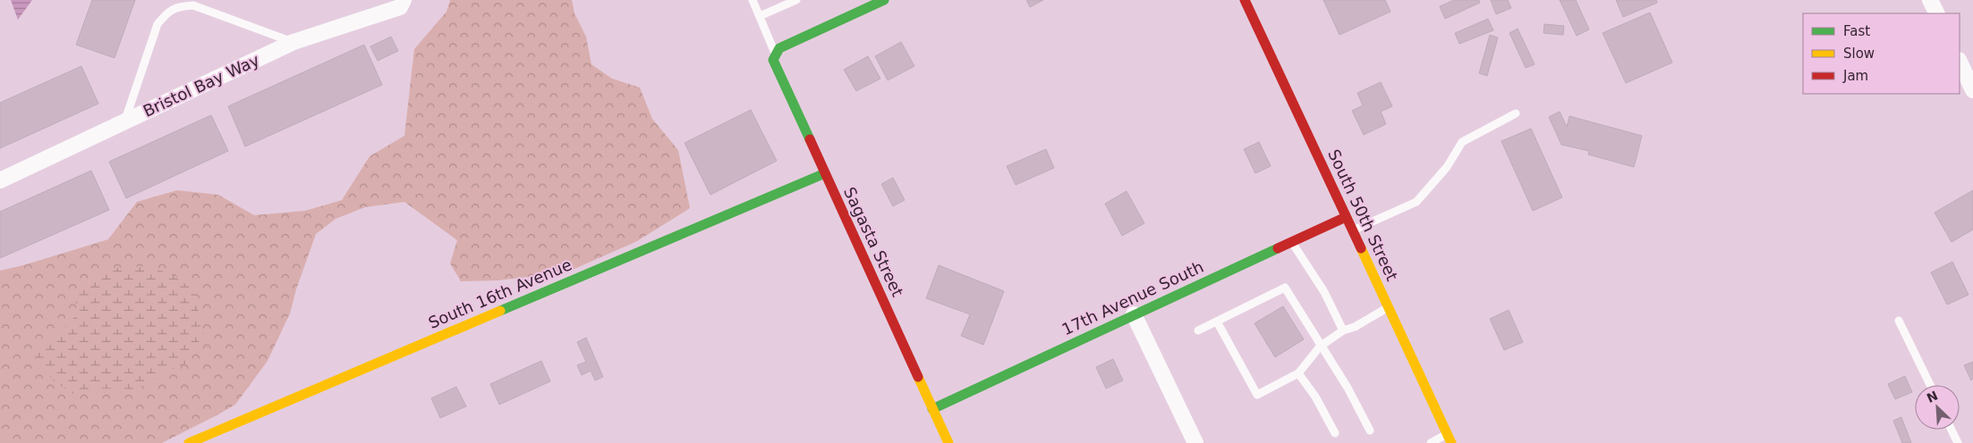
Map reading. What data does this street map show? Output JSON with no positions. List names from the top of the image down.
{
  "streets": {
    "street": [
      "Bristol Bay Way",
      "South 50th Street",
      "Sagasta Street",
      "South 16th Avenue",
      "17th Avenue South"
    ]
  },
  "crossings": [
    ["South 50th Street", "17th Avenue South"],
    ["Sagasta Street", "South 16th Avenue"],
    ["Sagasta Street", "17th Avenue South"]
  ],
  "legend": ["Fast", "Slow", "Jam"],
  "north": "top left"
}
